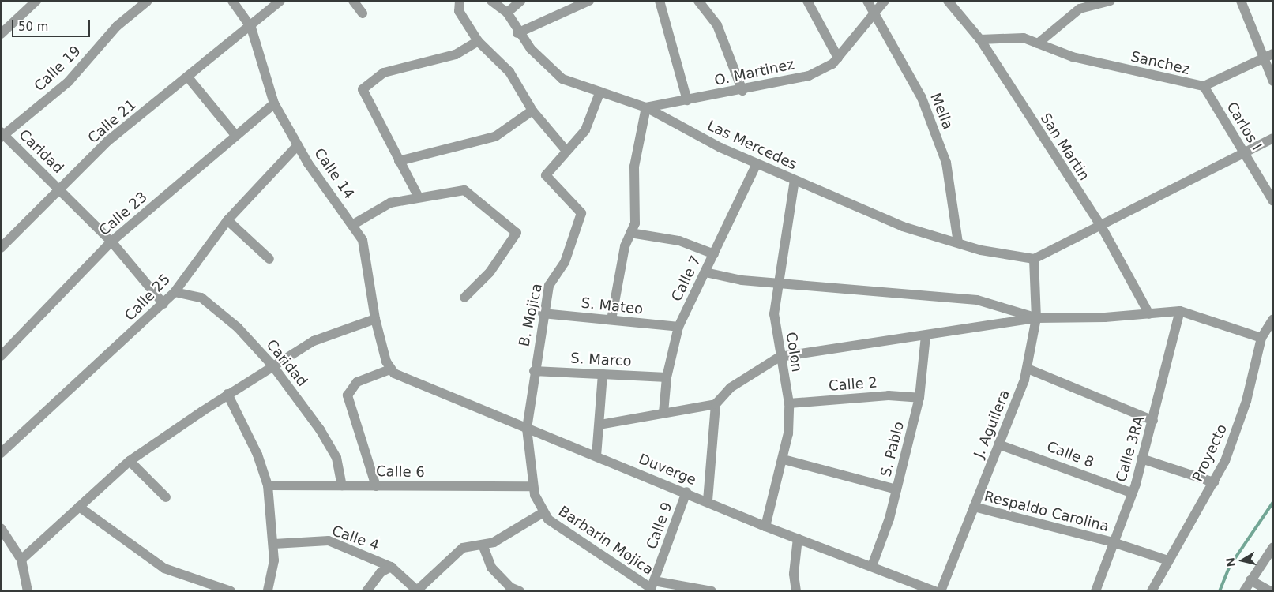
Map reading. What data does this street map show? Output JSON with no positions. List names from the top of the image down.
{
  "streets": {
    "street": [
      "Sanchez",
      "Calle 19",
      "O. Martinez",
      "Mella",
      "Calle 21",
      "Carlos I",
      "Las Mercedes",
      "San Martin",
      "Caridad",
      "Calle 14",
      "Calle 23",
      "Calle 7",
      "Calle 25",
      "S. Mateo",
      "B. Mojica",
      "Colon",
      "S. Marco",
      "Calle 2",
      "J. Aguilera",
      "S. Pablo",
      "Calle 3RA",
      "Proyecto",
      "Calle 8",
      "Duverge",
      "Calle 6",
      "Respaldo Carolina",
      "Calle 9",
      "Calle 4",
      "Barbarin Mojica"
    ]
  },
  "crossings": [
    ["Sanchez", "Carlos I"],
    ["Sanchez", "San Martin"],
    ["Calle 19", "Caridad"],
    ["O. Martinez", "Mella"],
    ["O. Martinez", "Las Mercedes"],
    ["Mella", "Las Mercedes"],
    ["Calle 21", "Caridad"],
    ["Calle 21", "Calle 14"],
    ["Las Mercedes", "Calle 7"],
    ["Las Mercedes", "Colon"],
    ["Las Mercedes", "J. Aguilera"],
    ["Caridad", "Calle 23"],
    ["Caridad", "Calle 25"],
    ["Caridad", "Calle 6"],
    ["Calle 14", "Calle 23"],
    ["Calle 14", "Calle 25"],
    ["Calle 14", "Duverge"],
    ["Calle 7", "S. Mateo"],
    ["Calle 7", "S. Marco"],
    ["S. Mateo", "B. Mojica"],
    ["B. Mojica", "S. Marco"],
    ["B. Mojica", "Duverge"],
    ["B. Mojica", "Calle 6"],
    ["B. Mojica", "Barbarin Mojica"],
    ["Colon", "Calle 2"],
    ["Colon", "Duverge"],
    ["Calle 2", "S. Pablo"],
    ["J. Aguilera", "Calle 8"],
    ["J. Aguilera", "Respaldo Carolina"],
    ["S. Pablo", "Duverge"],
    ["Calle 3RA", "Calle 8"],
    ["Calle 3RA", "Respaldo Carolina"],
    ["Proyecto", "Respaldo Carolina"],
    ["Duverge", "Calle 9"],
    ["Calle 6", "Barbarin Mojica"],
    ["Calle 9", "Barbarin Mojica"]
  ],
  "scale_bar": "50 m",
  "north": "left"
}
